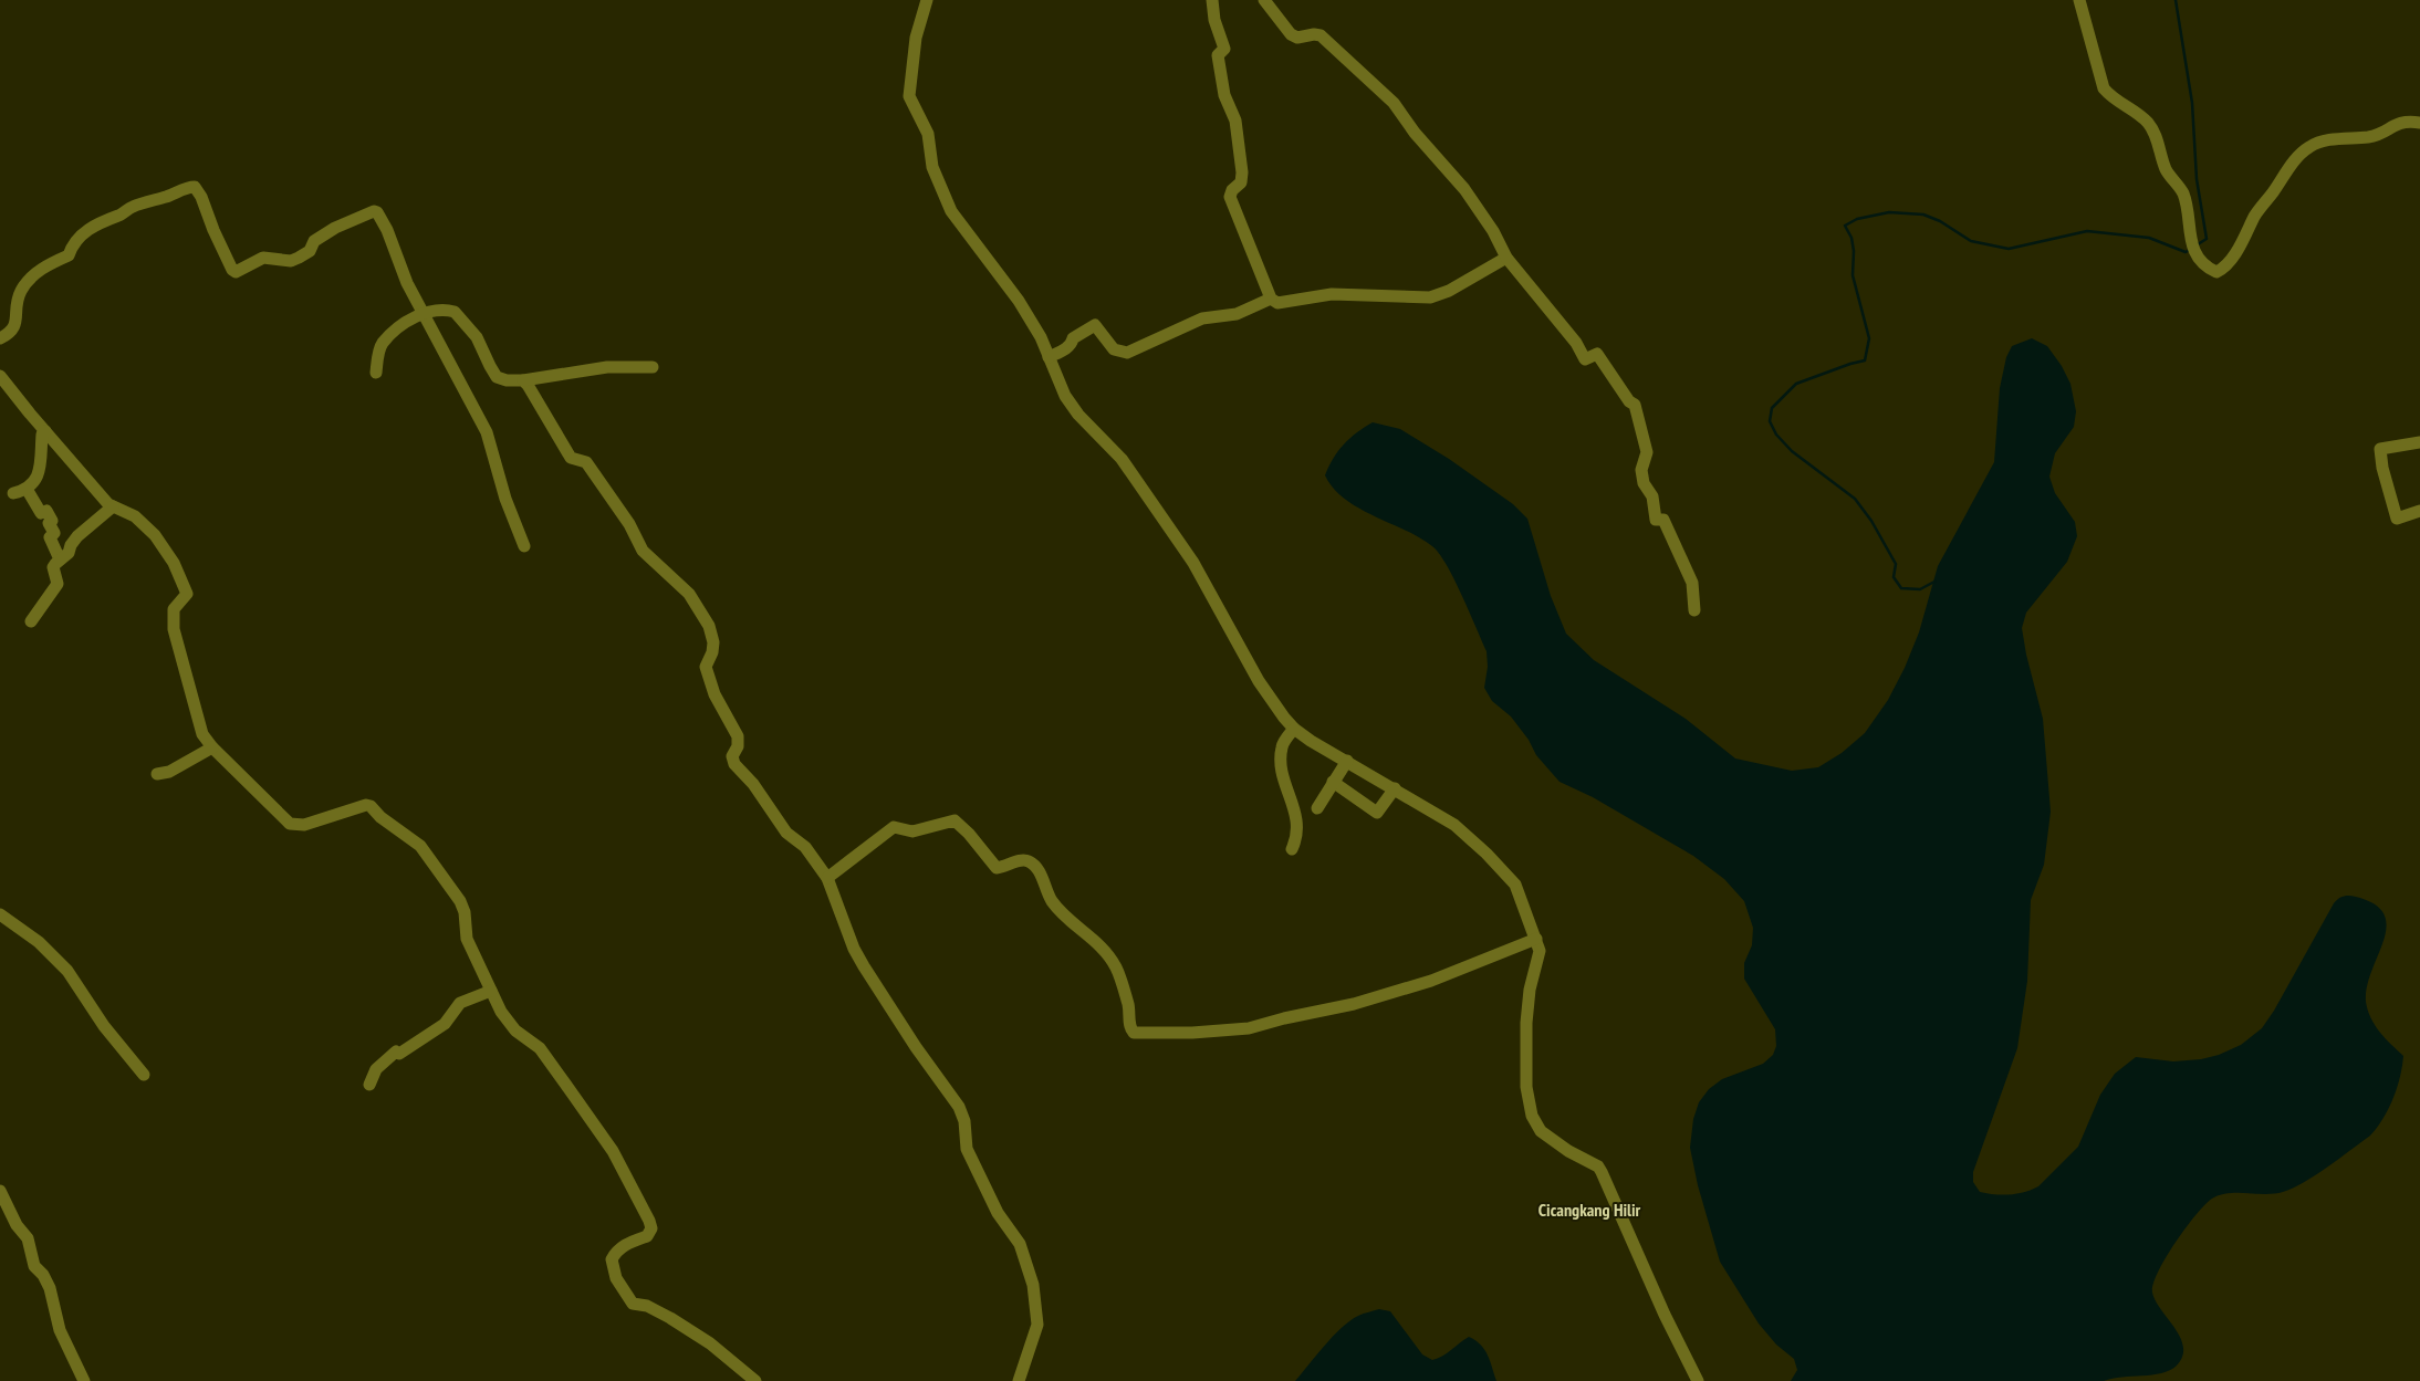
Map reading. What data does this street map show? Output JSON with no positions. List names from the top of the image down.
{
  "districts": ["Cicangkang Hilir"]
}
